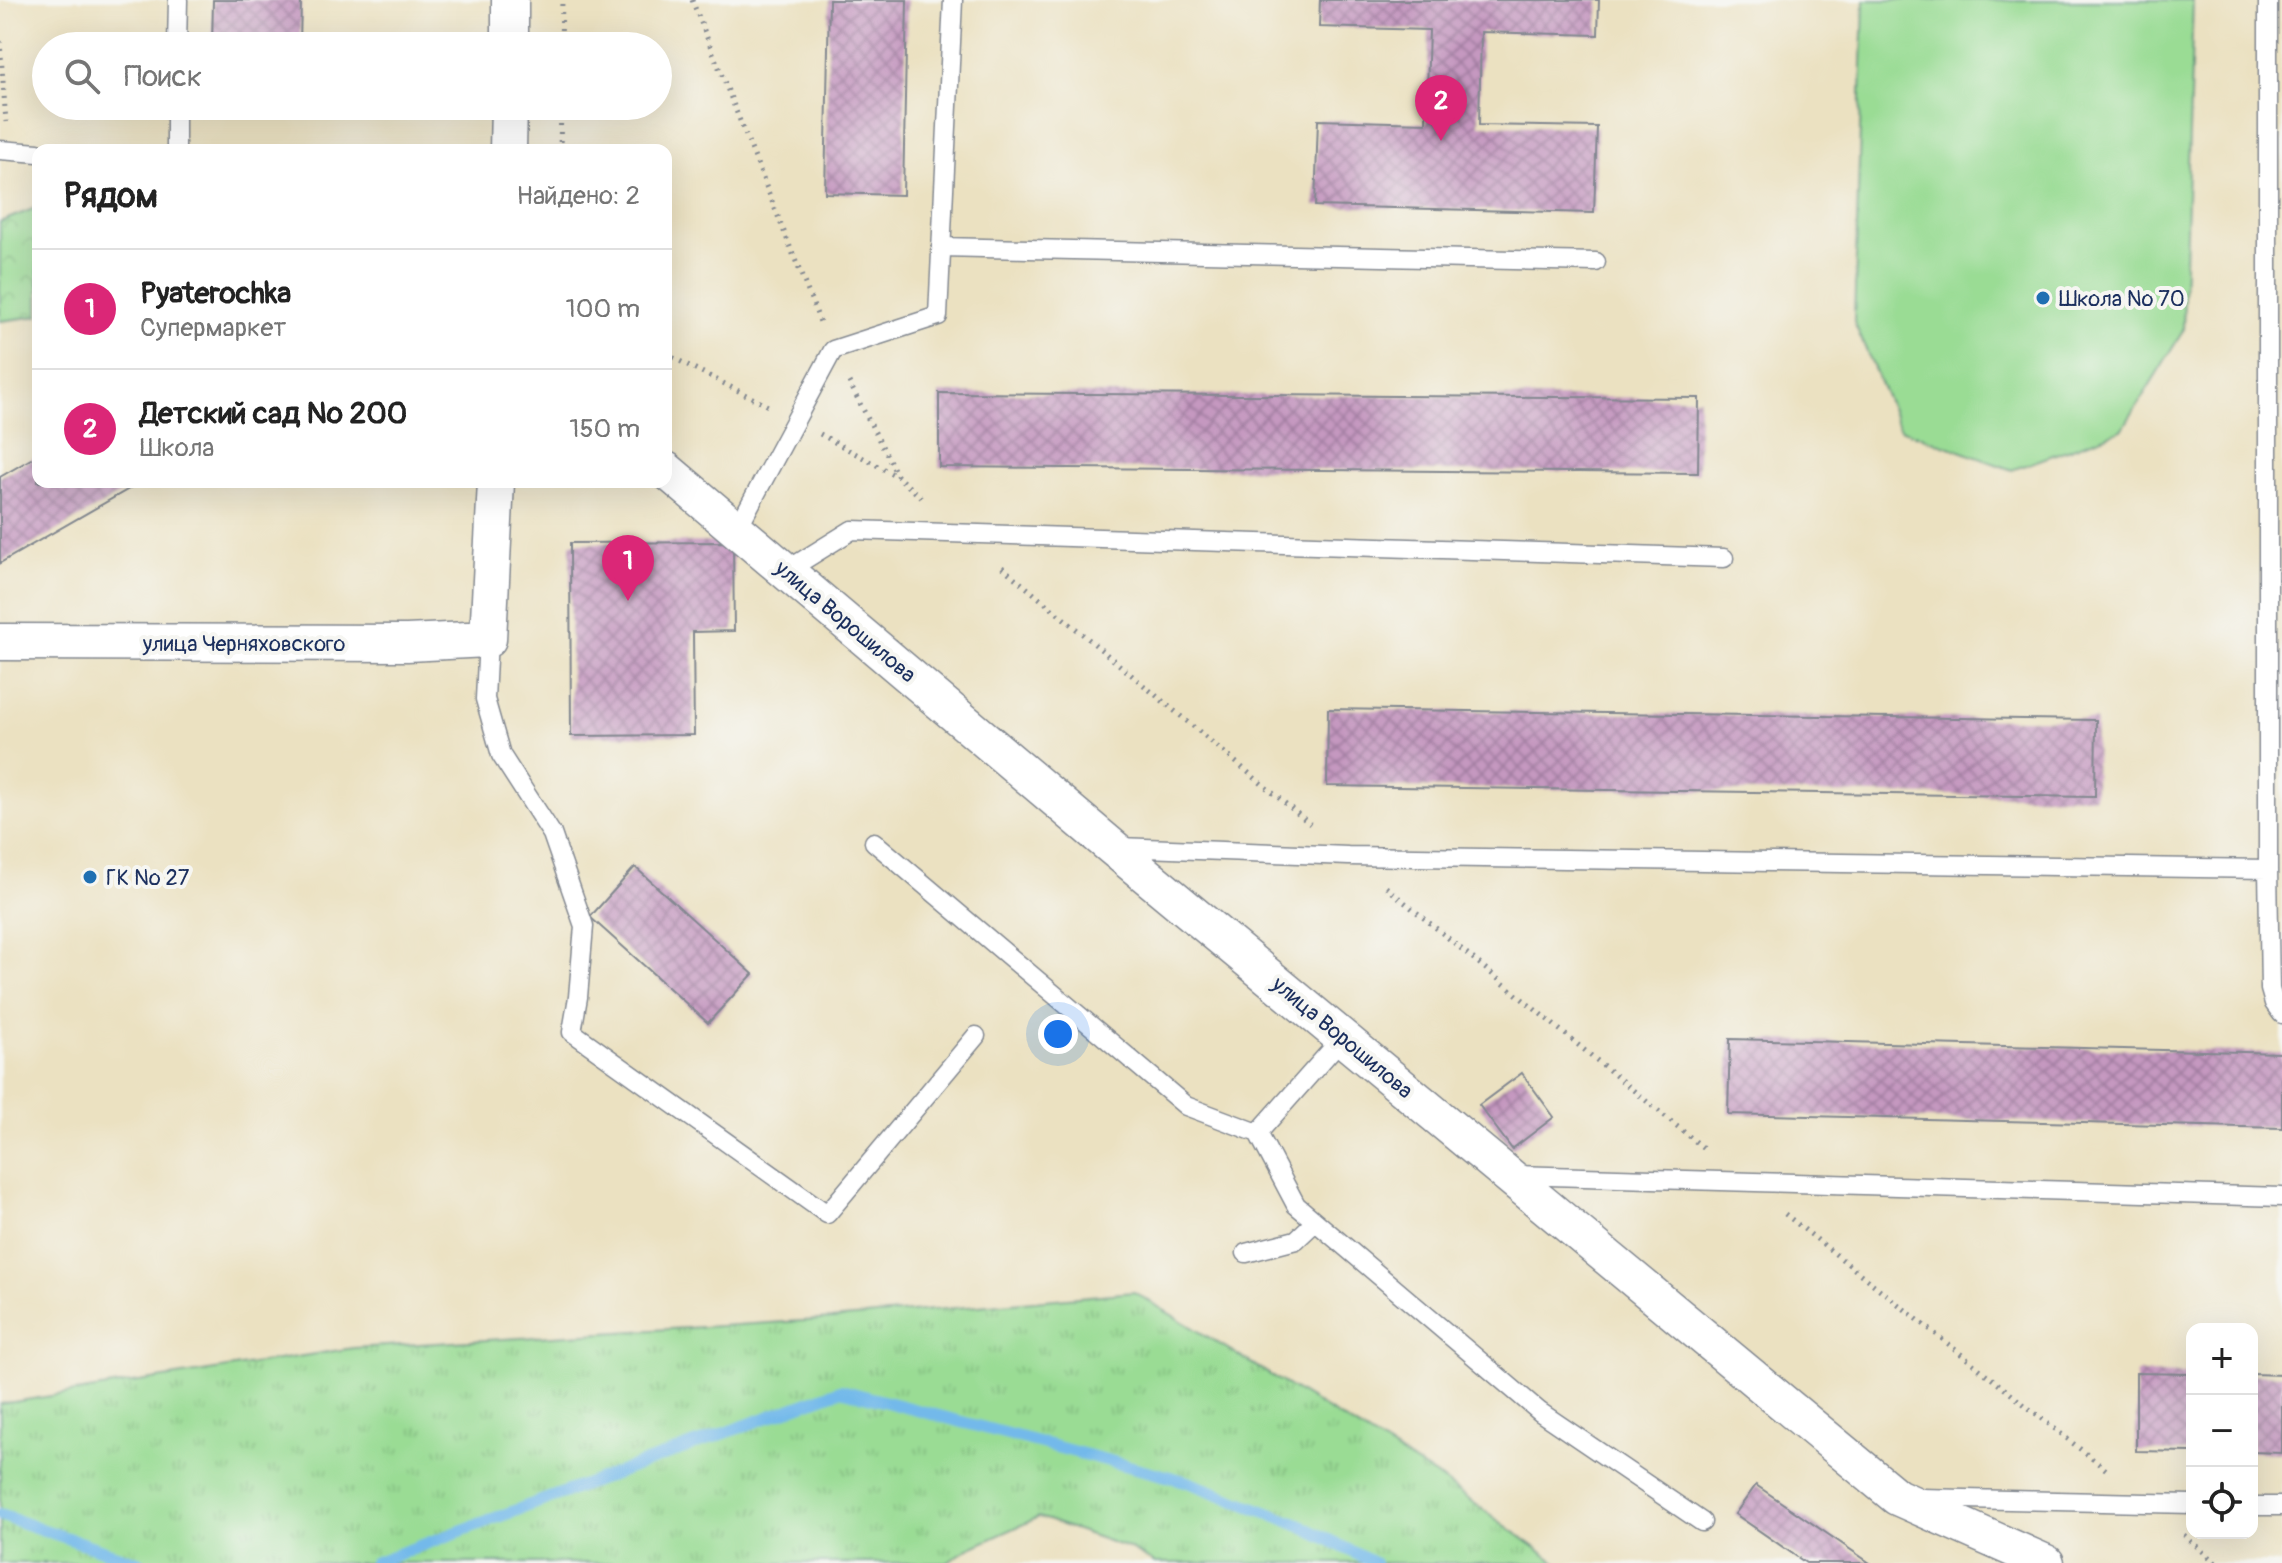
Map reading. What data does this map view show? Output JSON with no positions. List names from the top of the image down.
{
  "streets": {
    "street": ["улица Ворошилова", "улица Черняховского"]
  },
  "places": ["Школа № 70", "ГК № 27"],
  "page": {
    "search": "Поиск",
    "pins": ["2", "1"],
    "heading": ["Рядом", "Найдено: 2"],
    "list": [
      {
        "mark": "1",
        "name": "Pyaterochka",
        "note": "Супермаркет",
        "value": "100 m"
      },
      {
        "mark": "2",
        "name": "Детский сад № 200",
        "note": "Школа",
        "value": "150 m"
      }
    ],
    "map_buttons": ["+", "−"]
  }
}
